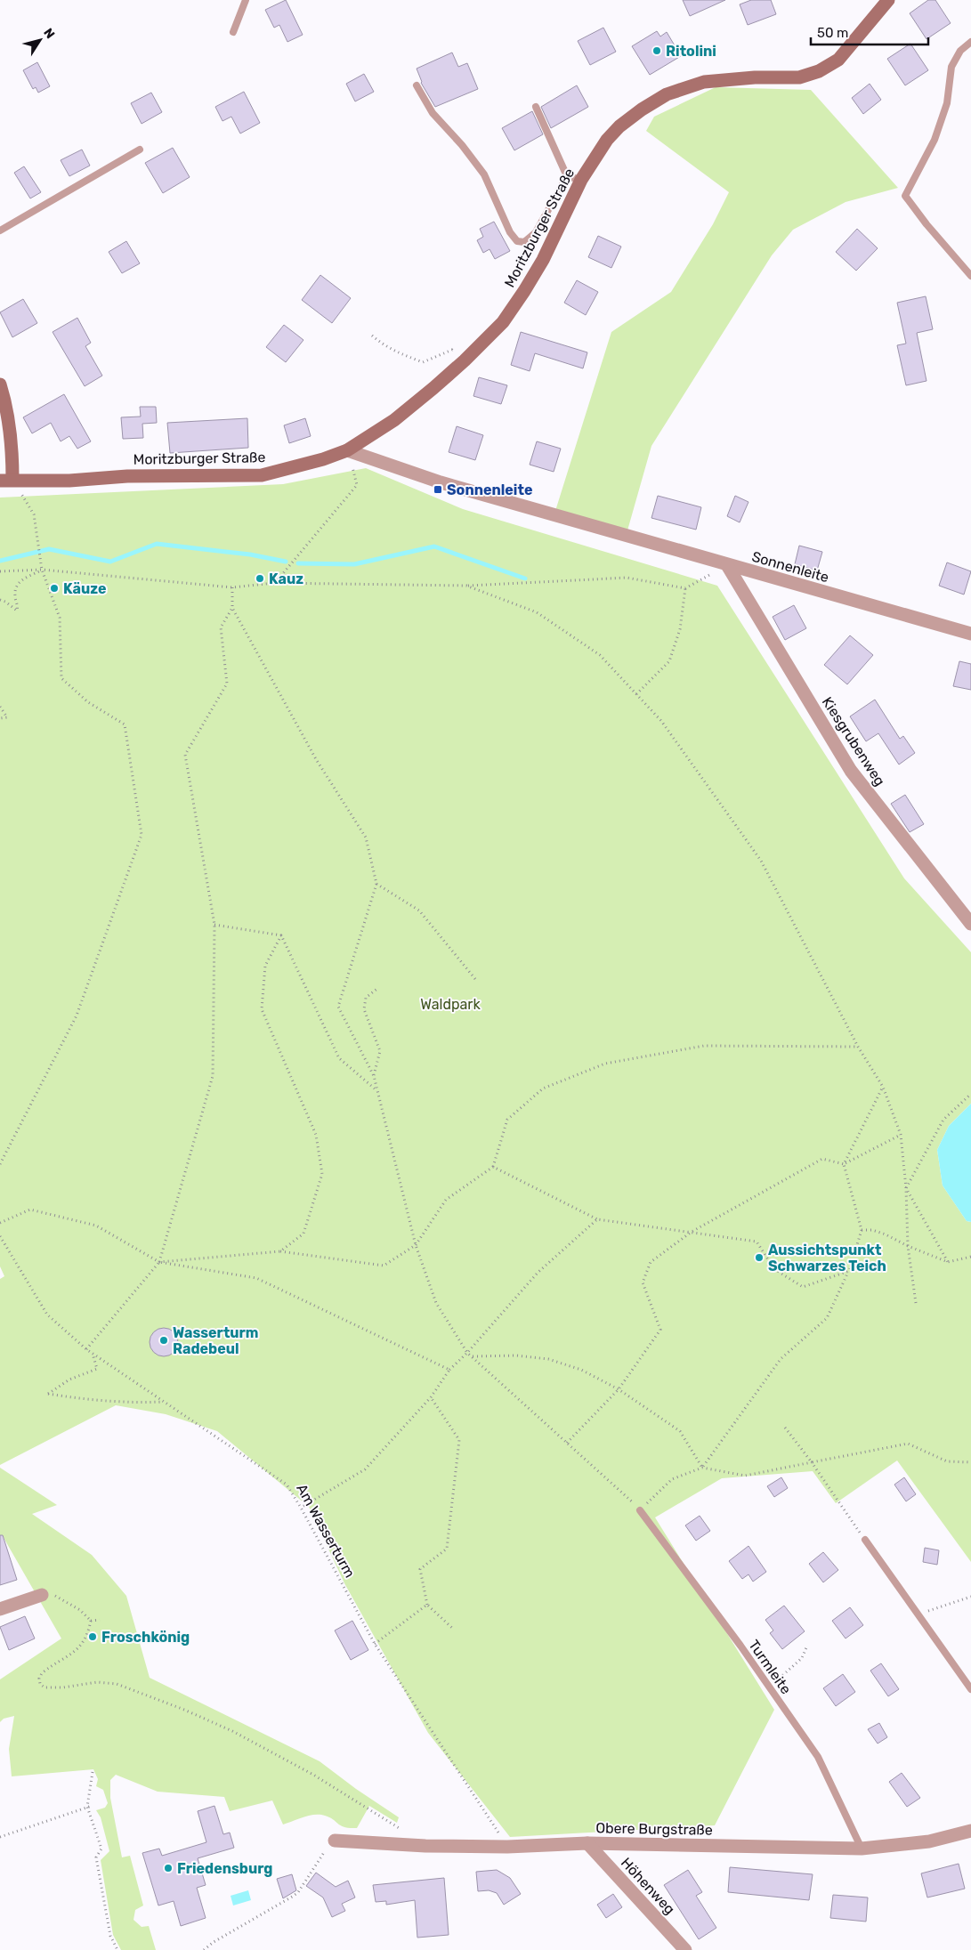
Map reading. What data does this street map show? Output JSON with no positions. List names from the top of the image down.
{
  "streets": {
    "street": [
      "Moritzburger Straße",
      "Sonnenleite",
      "Kiesgrubenweg",
      "Obere Burgstraße",
      "Höhenweg"
    ],
    "lane": ["Turmleite"],
    "path": ["Am Wasserturm"]
  },
  "crossings": [
    ["Moritzburger Straße", "Sonnenleite"],
    ["Sonnenleite", "Kiesgrubenweg"],
    ["Am Wasserturm", "Obere Burgstraße"],
    ["Turmleite", "Obere Burgstraße"],
    ["Obere Burgstraße", "Höhenweg"]
  ],
  "parks": ["Waldpark"],
  "places": {
    "other": [
      "Ritolini",
      "Kauz",
      "Käuze",
      "Aussichtspunkt Schwarzes Teich",
      "Wasserturm Radebeul",
      "Froschkönig",
      "Friedensburg"
    ],
    "transit": ["Sonnenleite"]
  },
  "scale_bar": "50 m",
  "north": "top right"
}
